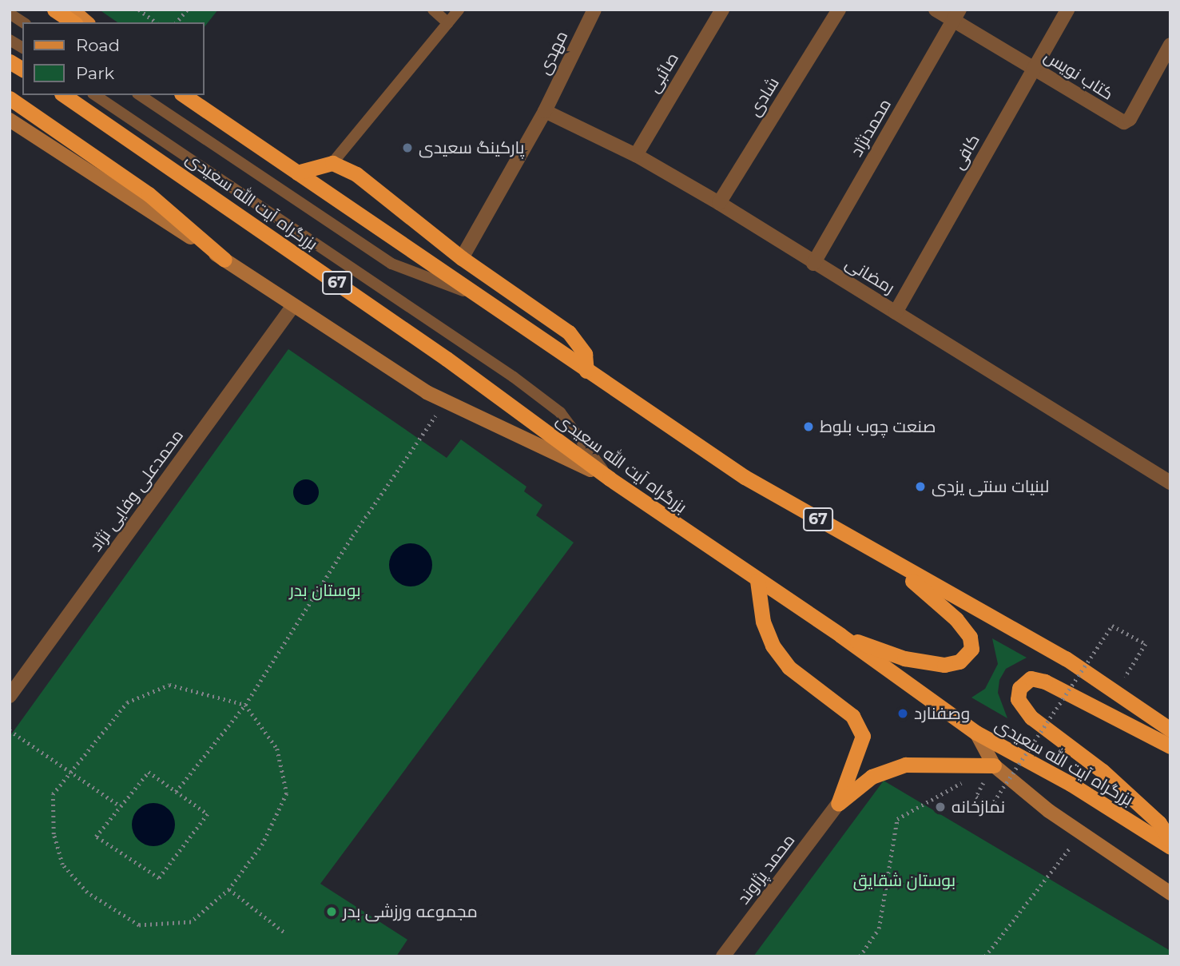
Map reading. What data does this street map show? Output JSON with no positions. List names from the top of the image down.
{
  "streets": {
    "highway": ["بزرگراه آیت الله سعیدی", "67"],
    "street": [
      "مهدی",
      "صائبی",
      "کتاب نویس",
      "شادی",
      "محمدنژاد",
      "کافی",
      "رمضانی",
      "محمدعلی وفایی نژاد",
      "محمد پژاوند"
    ]
  },
  "crossings": [
    ["مهدی", "رمضانی"],
    ["صائبی", "رمضانی"],
    ["کتاب نویس", "محمدنژاد"],
    ["کتاب نویس", "کافی"],
    ["شادی", "رمضانی"],
    ["محمدنژاد", "رمضانی"],
    ["کافی", "رمضانی"]
  ],
  "parks": ["بوستان بدر", "بوستان شقایق"],
  "places": [
    "پارکینگ سعیدی",
    "صنعت چوب بلوط",
    "لبنیات سنتی یزدی",
    "وصفنارد",
    "نمازخانه",
    "مجموعه ورزشی بدر"
  ],
  "legend": ["Road", "Park"]
}
